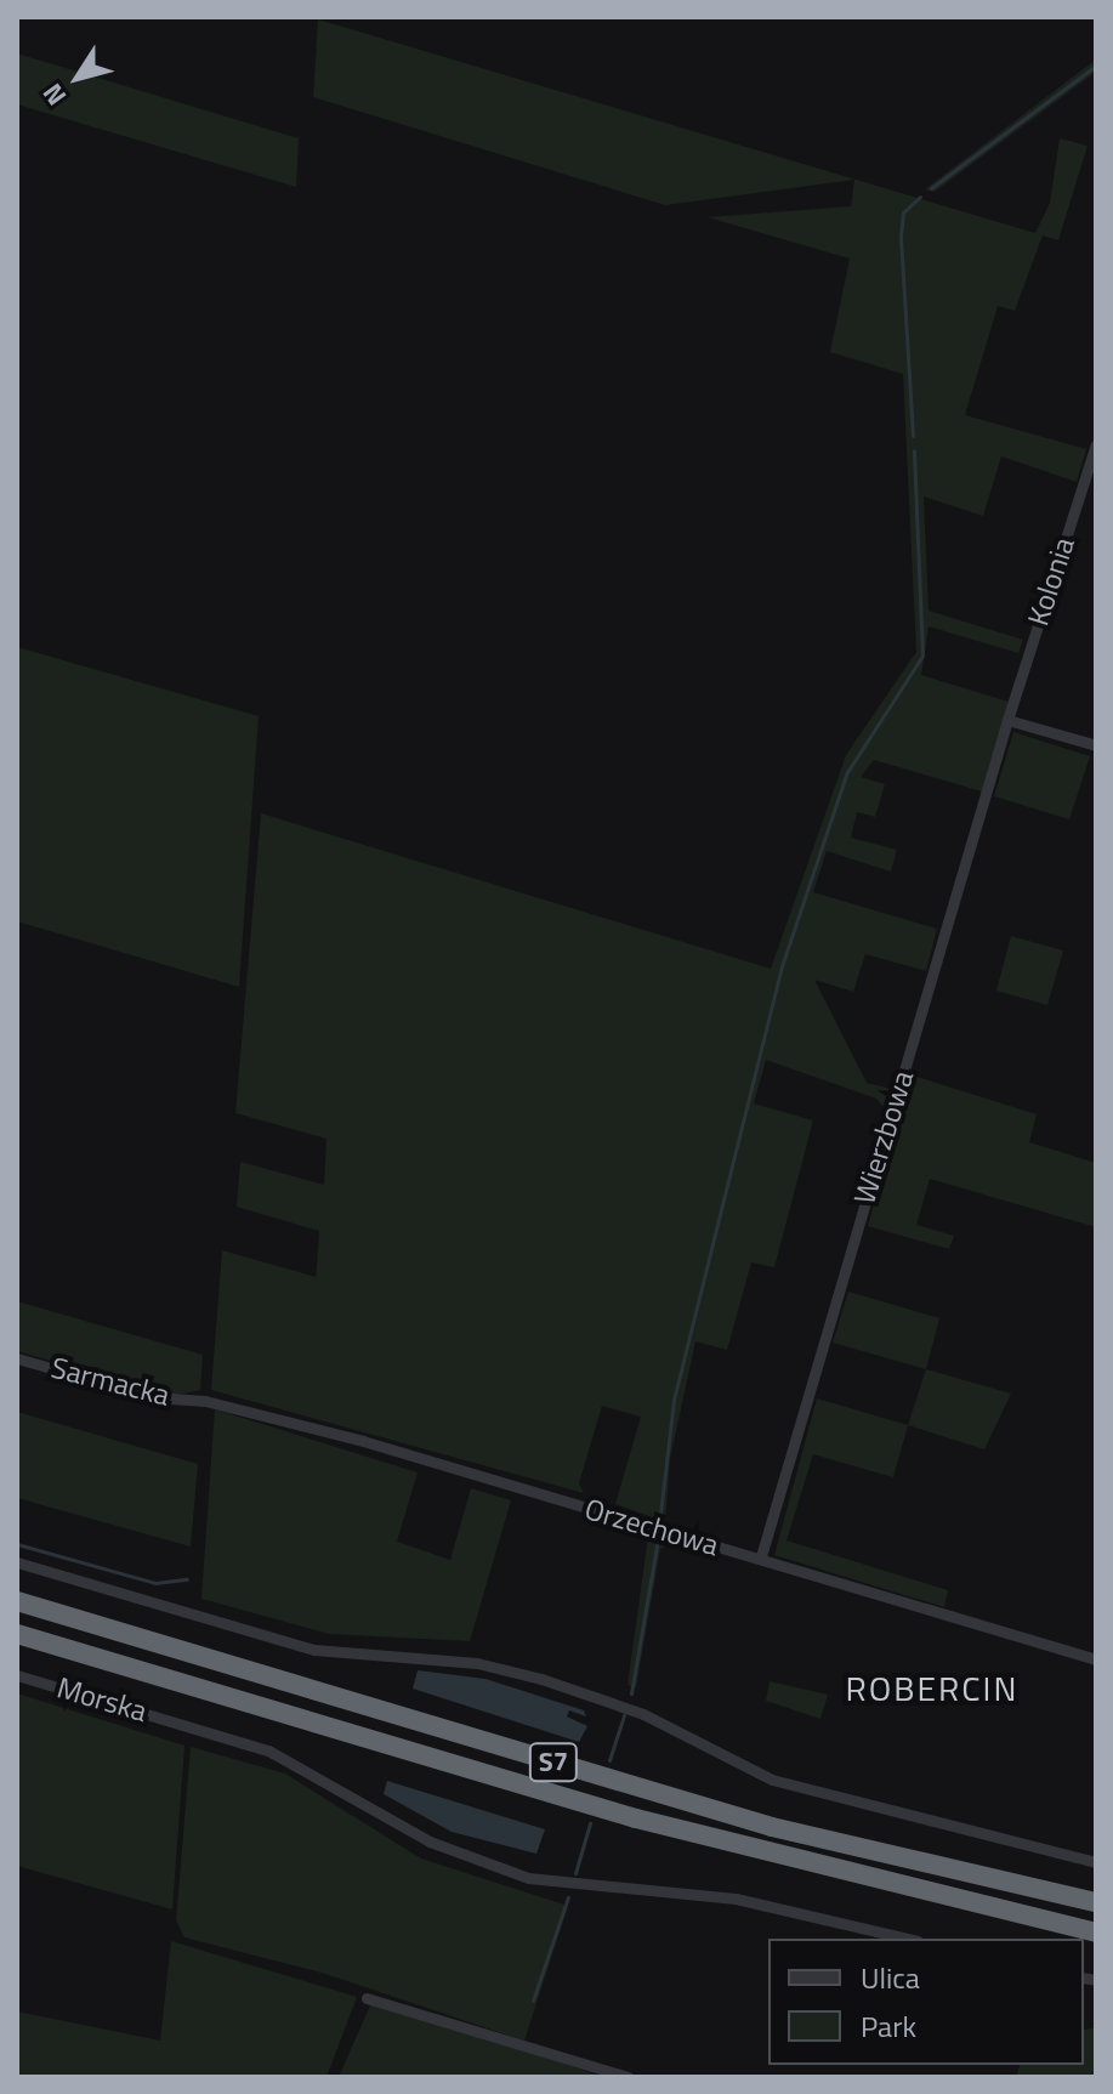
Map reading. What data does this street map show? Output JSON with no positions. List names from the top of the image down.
{
  "streets": {
    "highway": ["S7"],
    "street": [
      "Kolonia",
      "Wierzbowa",
      "Sarmacka",
      "Orzechowa",
      "Morska"
    ]
  },
  "crossings": [
    ["Kolonia", "Wierzbowa"],
    ["Wierzbowa", "Orzechowa"],
    ["Sarmacka", "Orzechowa"]
  ],
  "districts": ["ROBERCIN"],
  "legend": ["Ulica", "Park"],
  "north": "bottom left"
}
